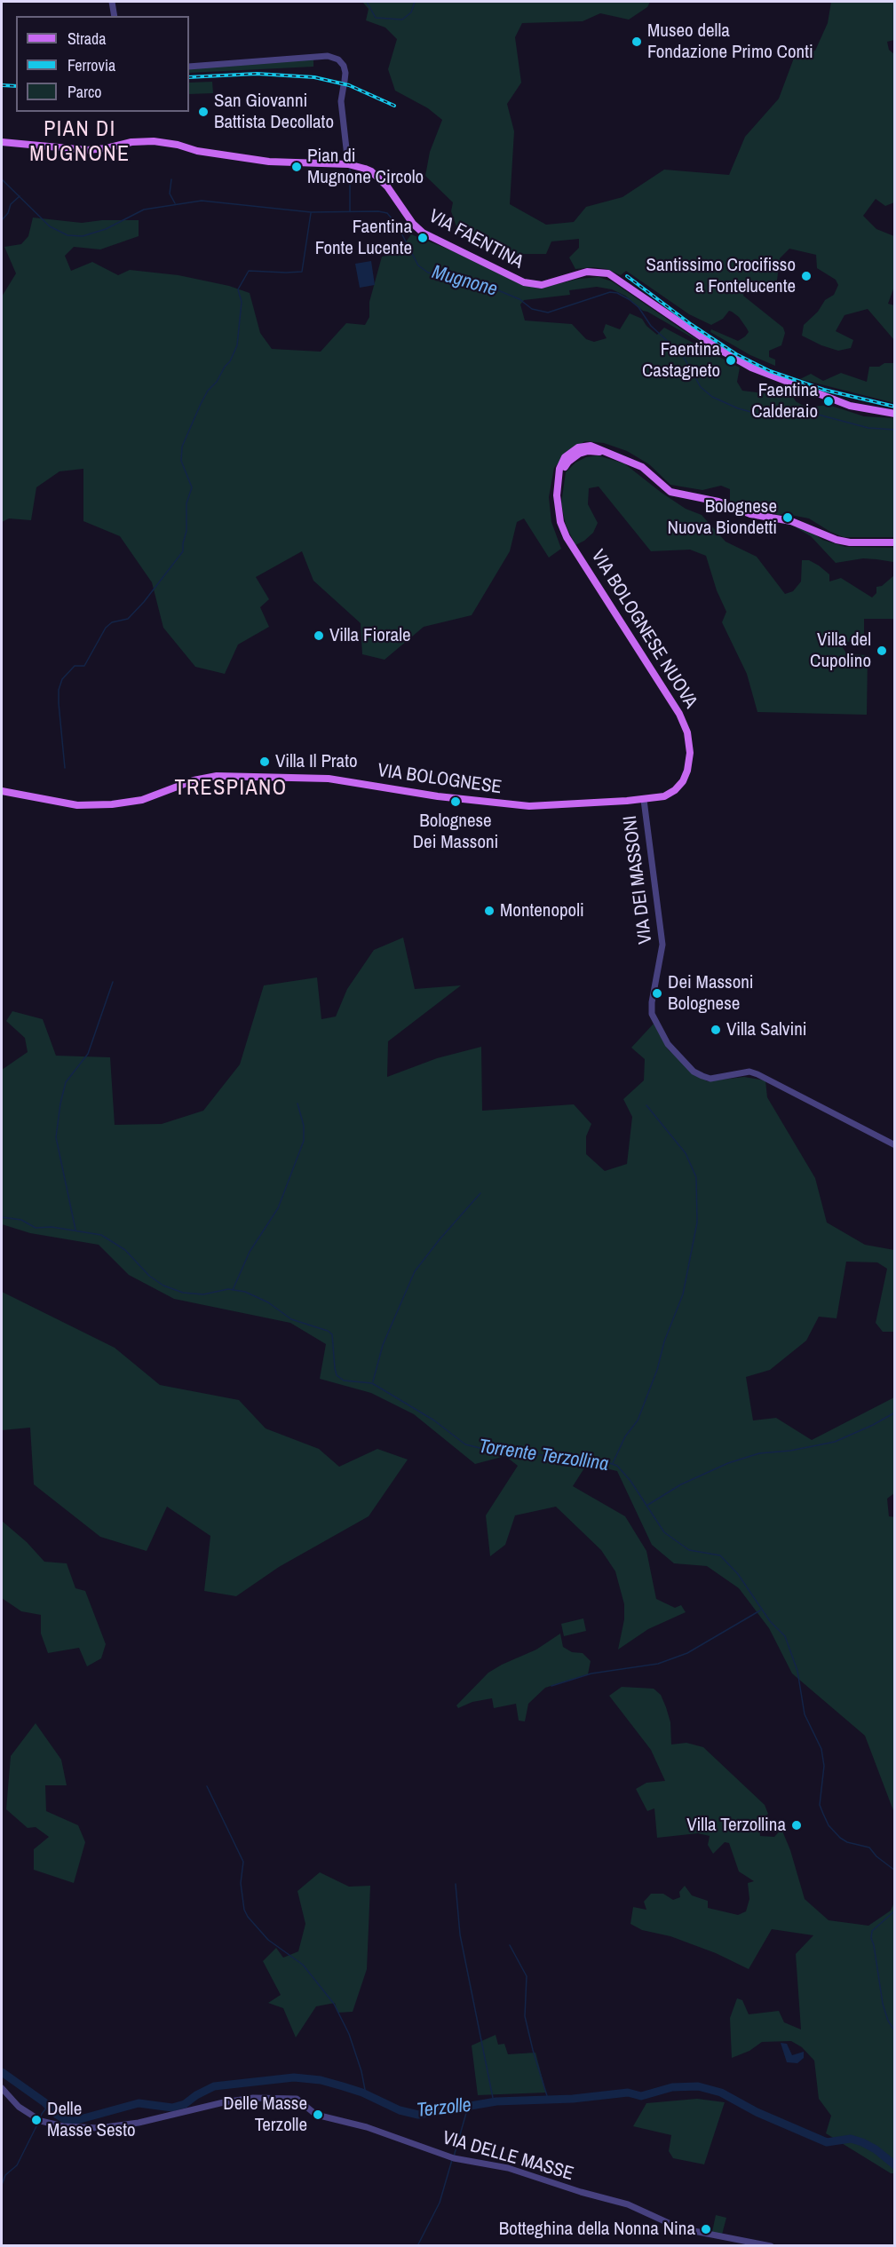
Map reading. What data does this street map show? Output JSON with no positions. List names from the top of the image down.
{
  "streets": {
    "main road": ["VIA FAENTINA", "VIA BOLOGNESE NUOVA", "VIA BOLOGNESE"],
    "street": ["VIA DEI MASSONI", "VIA DELLE MASSE"]
  },
  "crossings": [
    ["VIA BOLOGNESE NUOVA", "VIA BOLOGNESE"],
    ["VIA BOLOGNESE", "VIA DEI MASSONI"]
  ],
  "districts": ["PIAN DI MUGNONE", "TRESPIANO"],
  "water": ["Mugnone", "Torrente Terzollina", "Terzolle"],
  "places": [
    "Museo della Fondazione Primo Conti",
    "San Giovanni Battista Decollato",
    "Pian di Mugnone Circolo",
    "Faentina Fonte Lucente",
    "Santissimo Crocifisso a Fontelucente",
    "Faentina Castagneto",
    "Faentina Calderaio",
    "Bolognese Nuova Biondetti",
    "Villa Fiorale",
    "Villa del Cupolino",
    "Villa Il Prato",
    "Bolognese Dei Massoni",
    "Montenopoli",
    "Dei Massoni Bolognese",
    "Villa Salvini",
    "Villa Terzollina",
    "Delle Masse Terzolle",
    "Delle Masse Sesto",
    "Botteghina della Nonna Nina"
  ],
  "legend": ["Strada", "Ferrovia", "Parco"]
}
